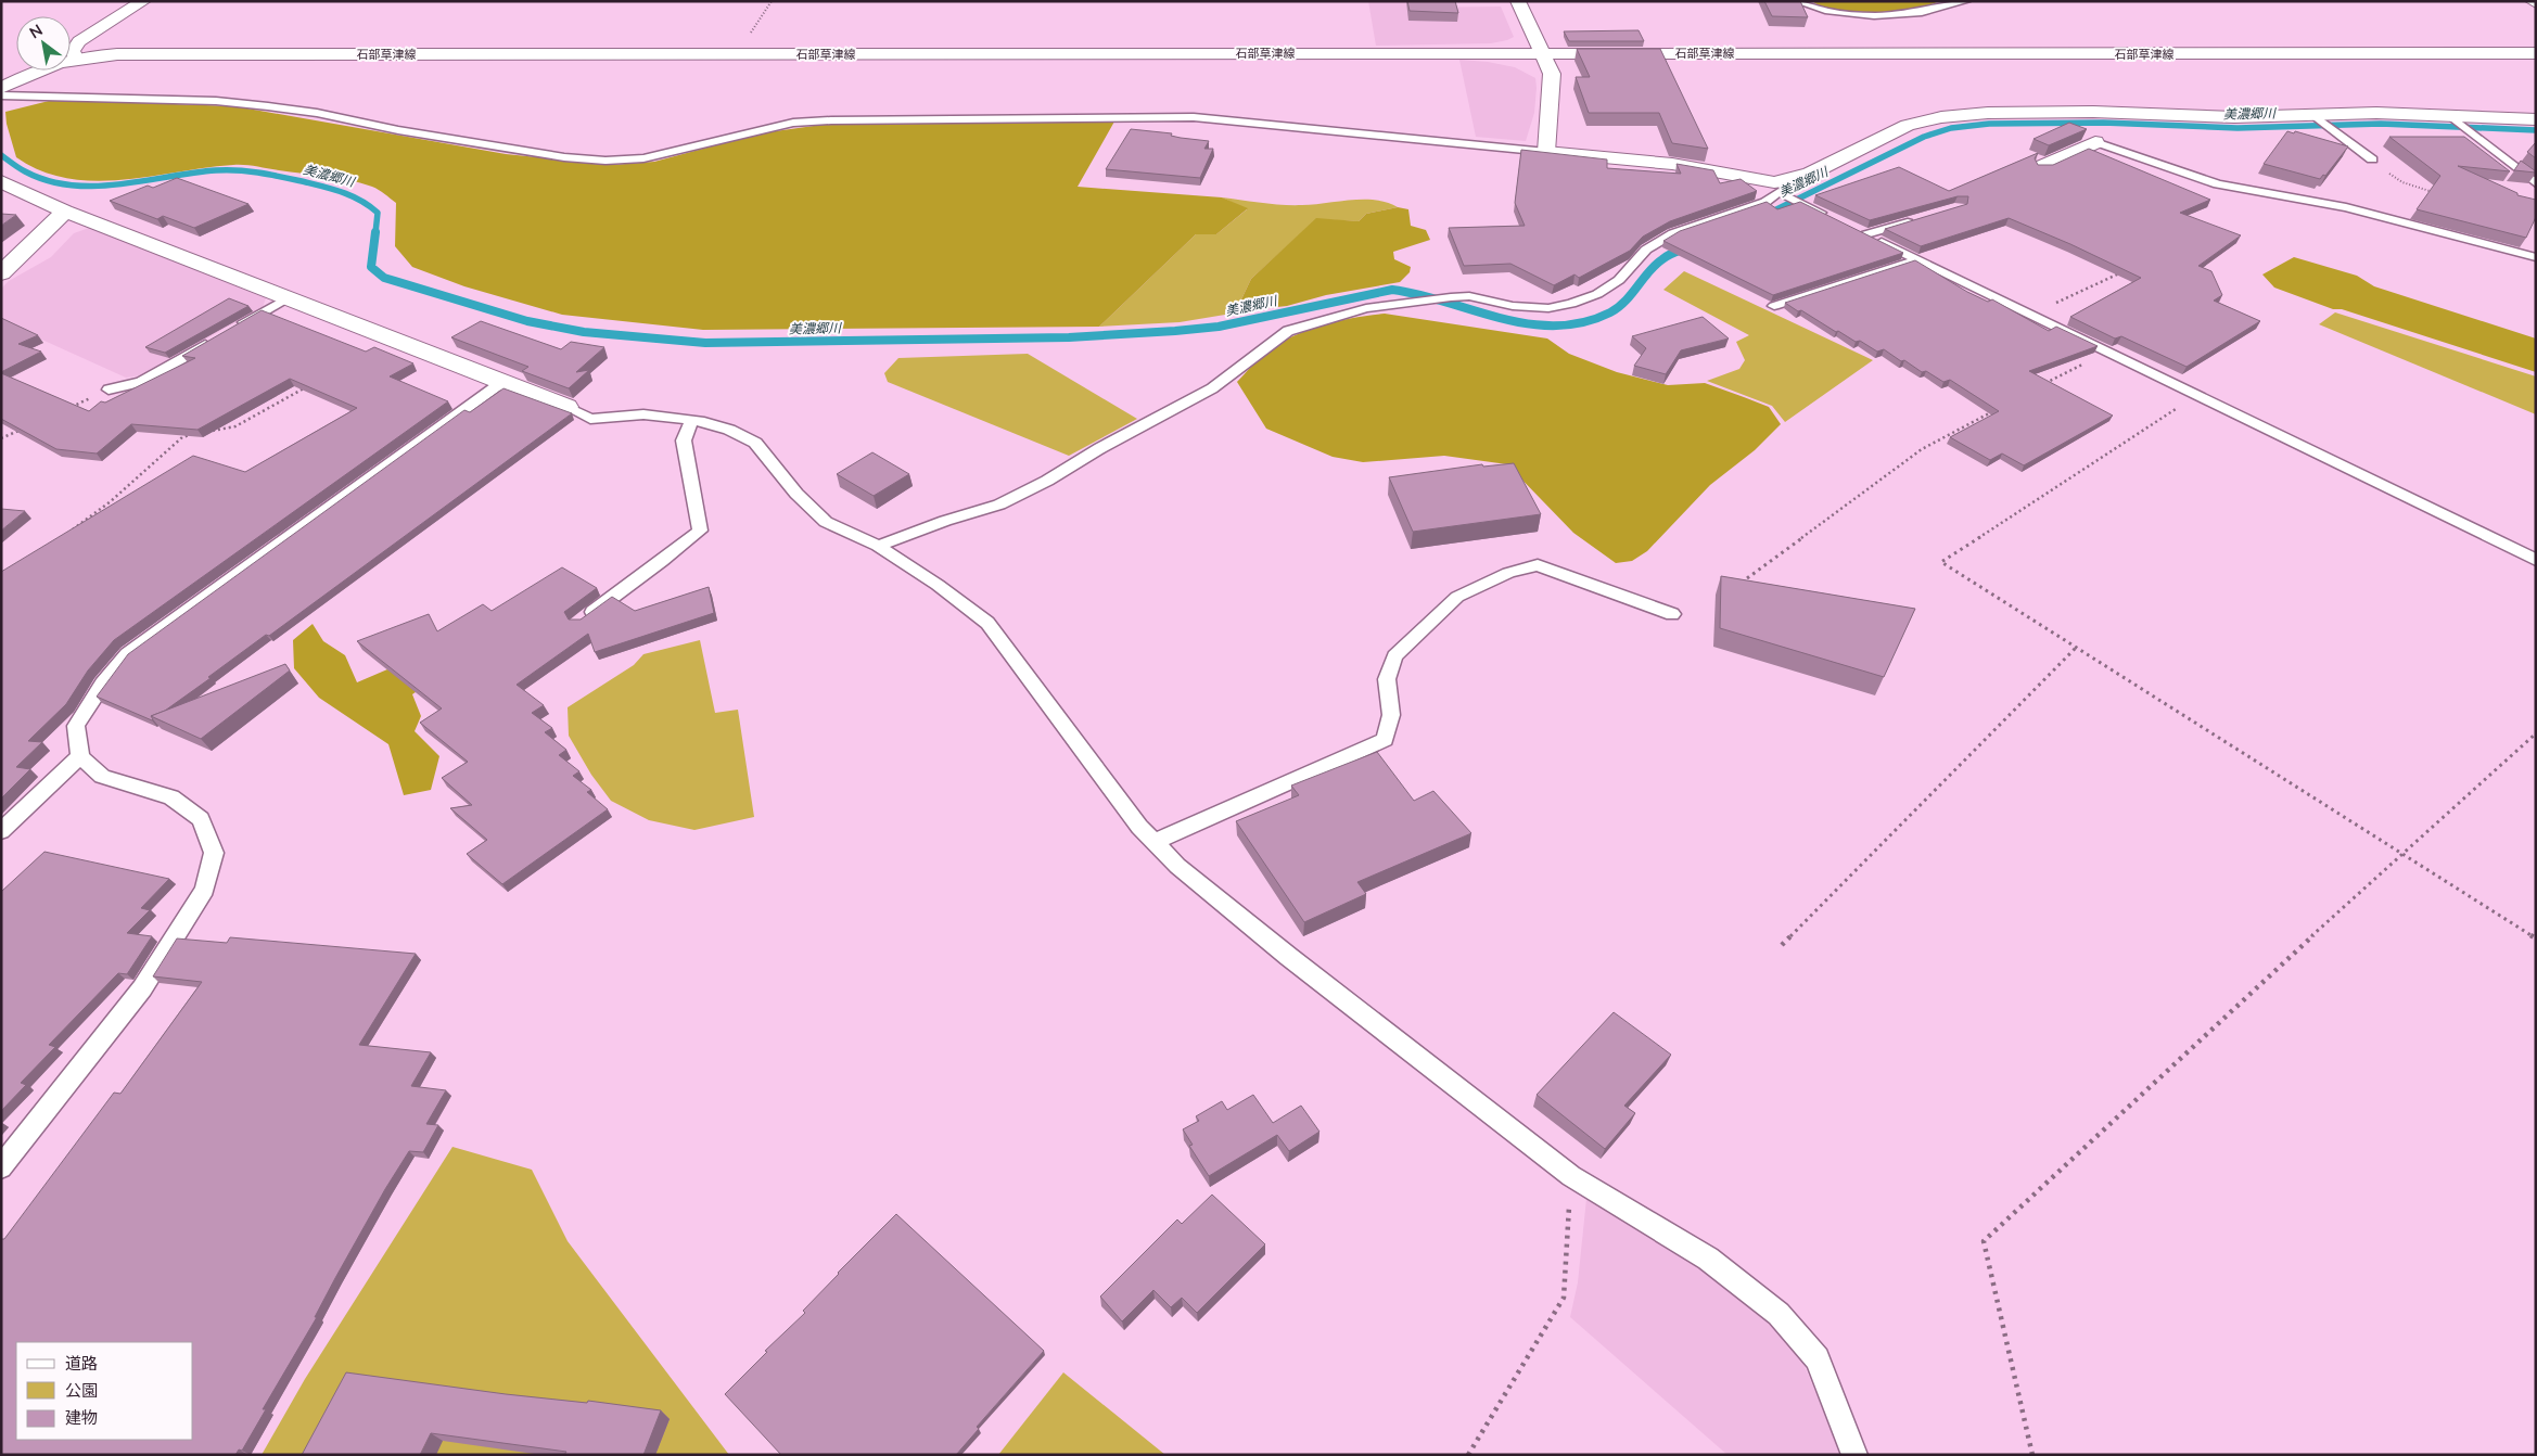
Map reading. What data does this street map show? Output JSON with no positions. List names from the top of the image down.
{
  "streets": {
    "main road": ["石部草津線"]
  },
  "water": ["美濃郷川"],
  "legend": ["道路", "公園", "建物"],
  "north": "top left"
}
